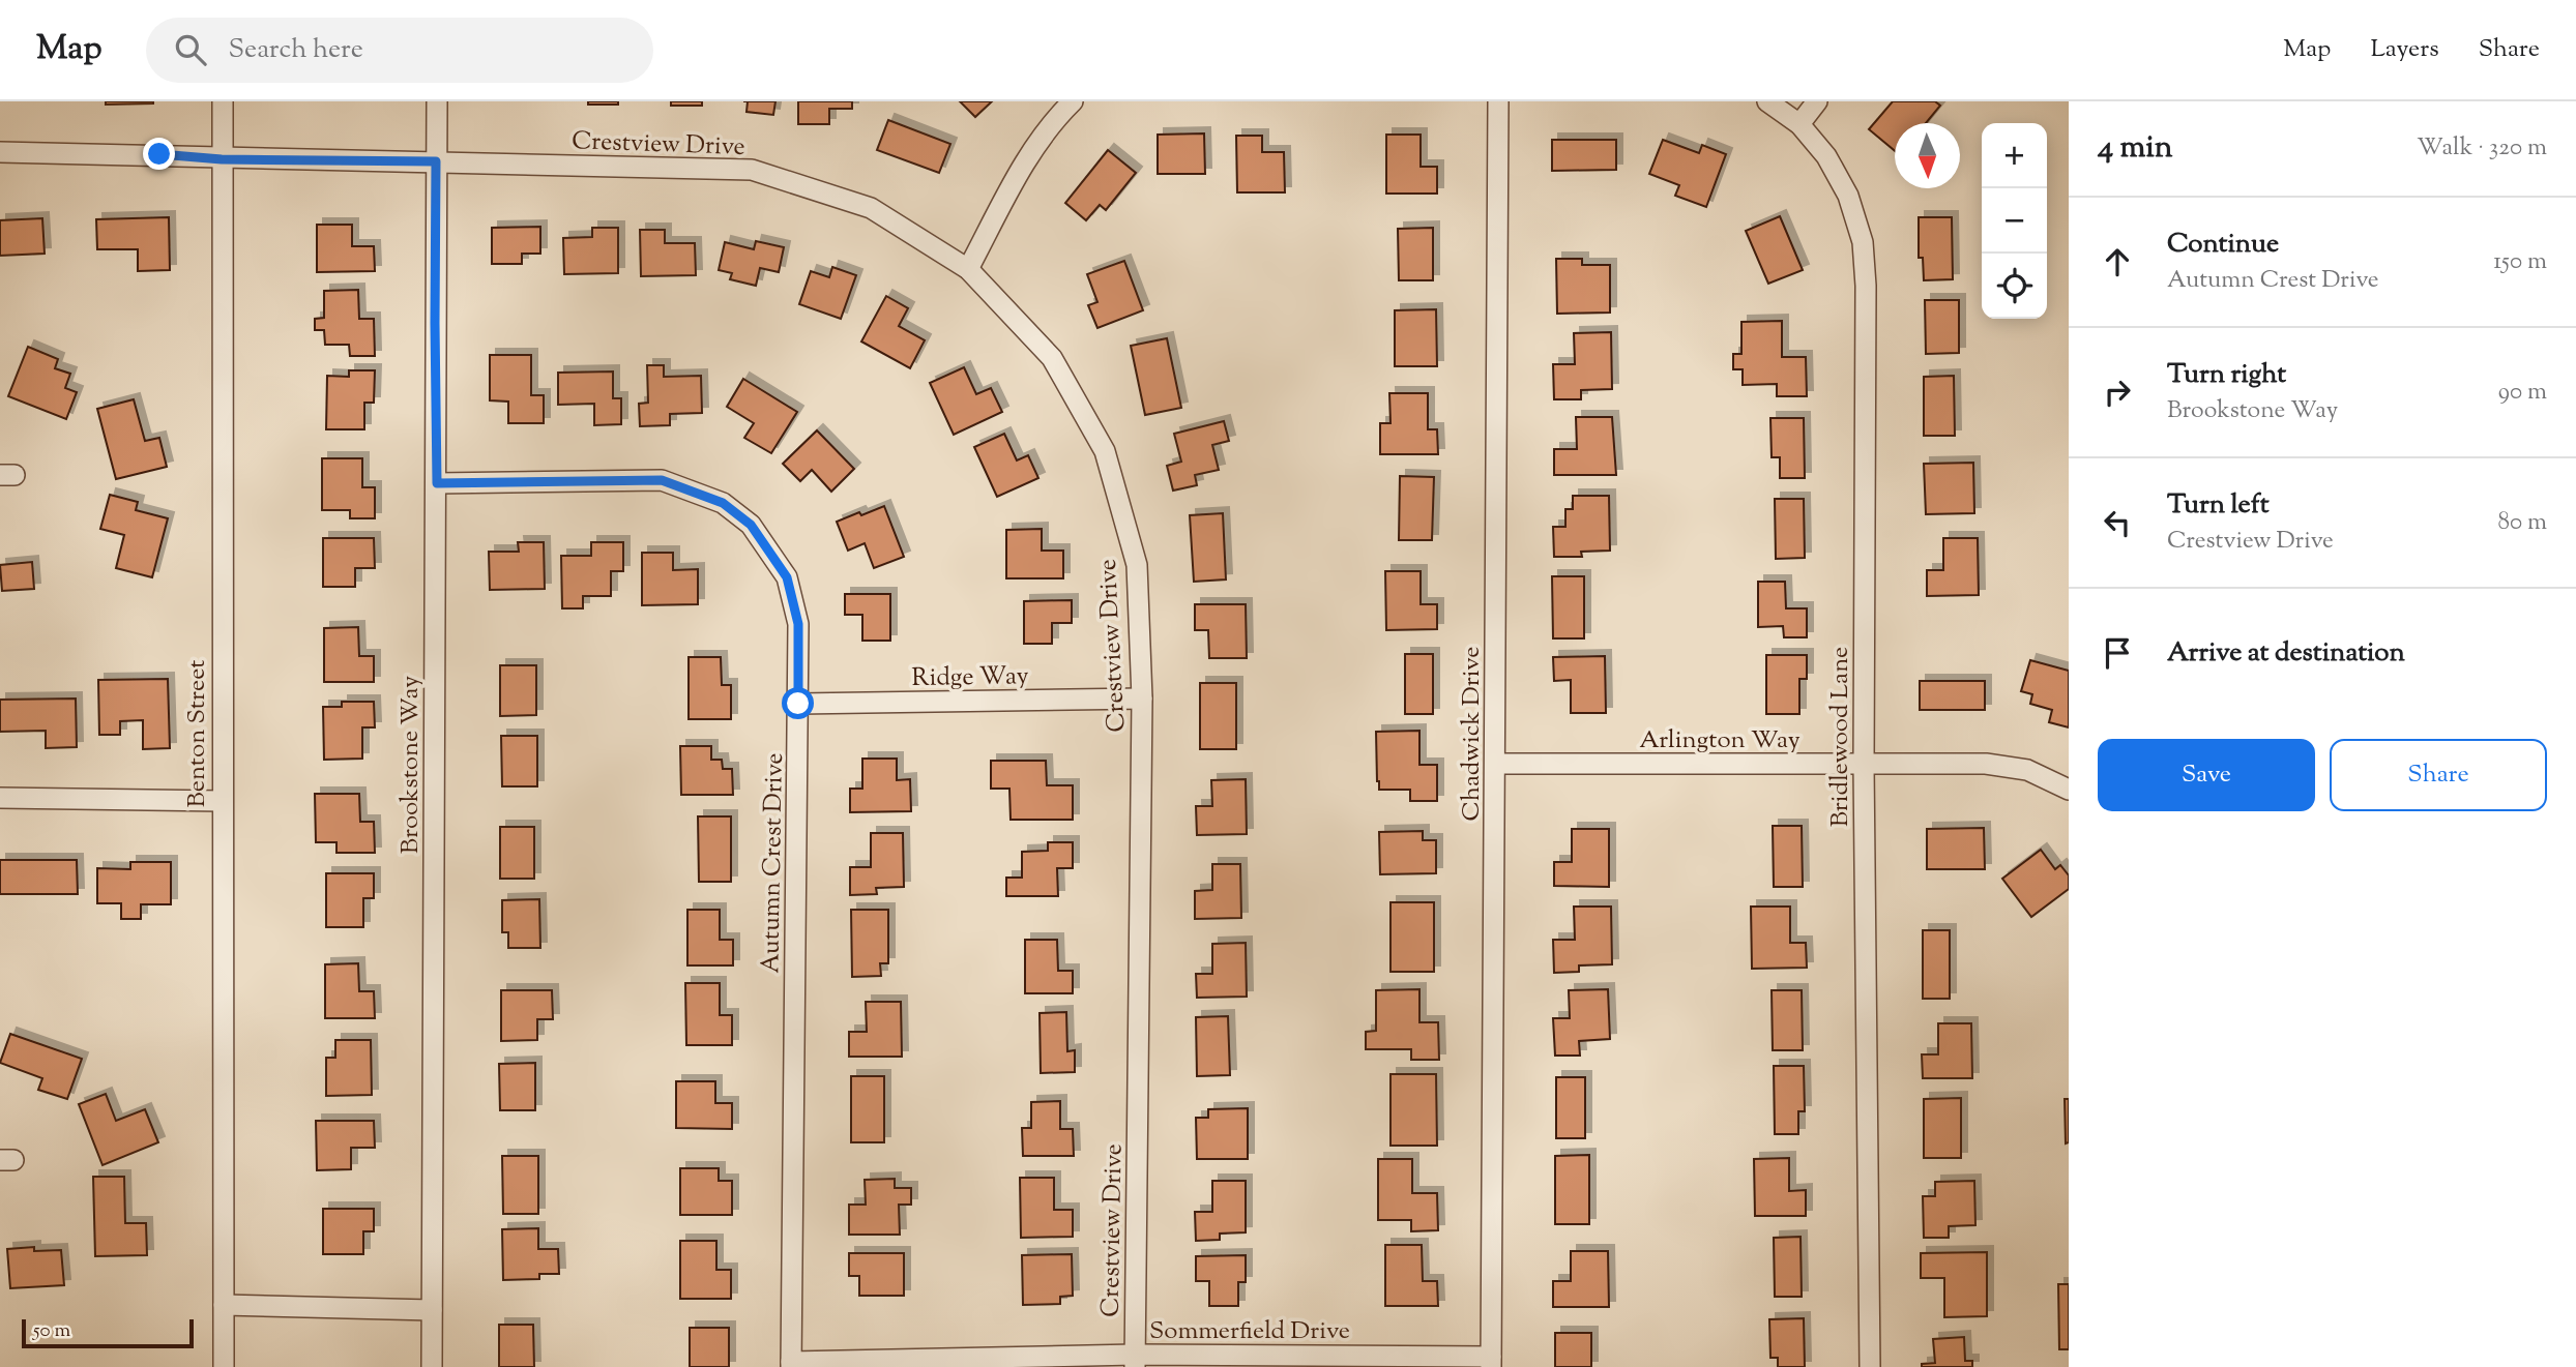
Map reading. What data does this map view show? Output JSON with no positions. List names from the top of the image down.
{
  "streets": {
    "street": [
      "Crestview Drive",
      "Ridge Way",
      "Benton Street",
      "Chadwick Drive",
      "Bridlewood Lane",
      "Arlington Way",
      "Brookstone Way",
      "Autumn Crest Drive",
      "Sommerfield Drive"
    ]
  },
  "crossings": [
    ["Crestview Drive", "Ridge Way"],
    ["Crestview Drive", "Benton Street"],
    ["Crestview Drive", "Brookstone Way"],
    ["Crestview Drive", "Sommerfield Drive"],
    ["Ridge Way", "Autumn Crest Drive"],
    ["Chadwick Drive", "Arlington Way"],
    ["Chadwick Drive", "Sommerfield Drive"],
    ["Bridlewood Lane", "Arlington Way"],
    ["Brookstone Way", "Autumn Crest Drive"],
    ["Autumn Crest Drive", "Sommerfield Drive"]
  ],
  "scale_bar": "50 m",
  "north": "bottom",
  "page": {
    "header": "Map",
    "search": "Search here",
    "nav": ["Map", "Layers", "Share"],
    "heading": ["4 min", "Walk · 320 m"],
    "map_buttons": ["+", "−"],
    "list": [
      ["Continue", "Autumn Crest Drive", "150 m"],
      ["Turn right", "Brookstone Way", "90 m"],
      ["Turn left", "Crestview Drive", "80 m"],
      "Arrive at destination"
    ],
    "buttons": ["Save", "Share"],
    "scale": "50 m"
  }
}
